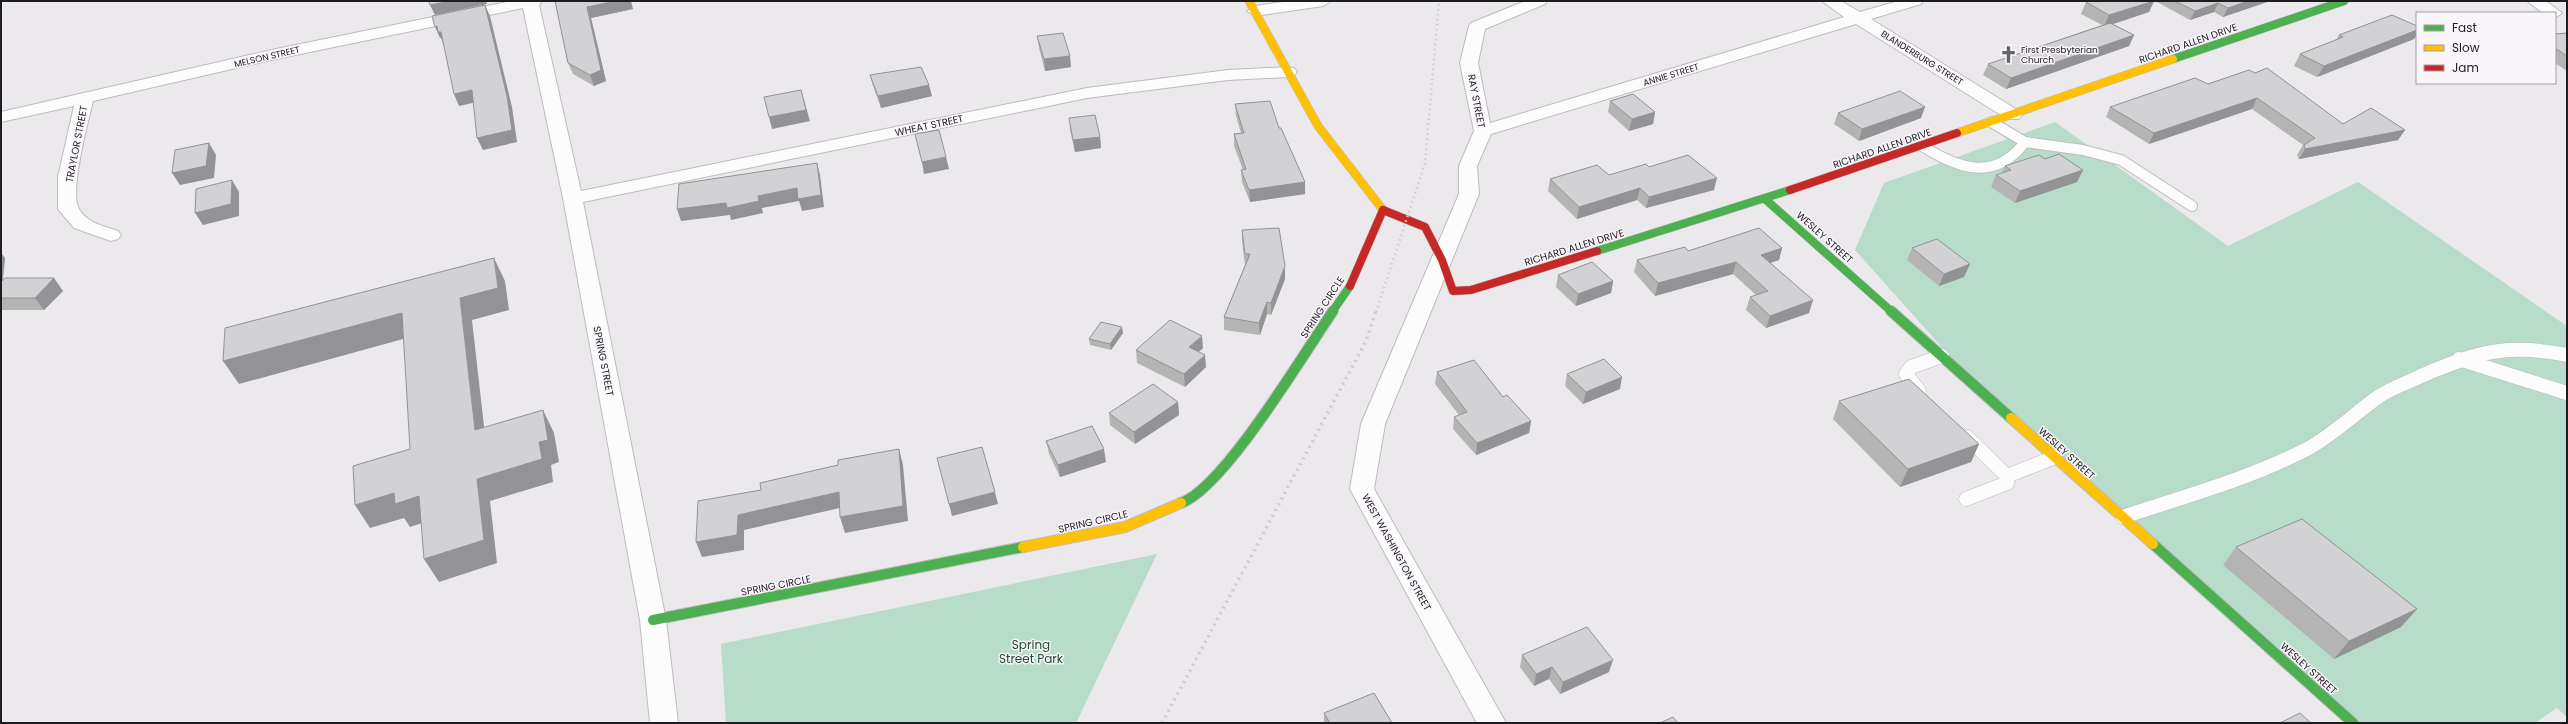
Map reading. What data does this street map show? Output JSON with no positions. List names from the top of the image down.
{
  "streets": {
    "street": [
      "RICHARD ALLEN DRIVE",
      "MELSON STREET",
      "BLANDERBURG STREET",
      "ANNIE STREET",
      "RAY STREET",
      "WHEAT STREET",
      "TRAYLOR STREET",
      "WESLEY STREET",
      "SPRING CIRCLE",
      "SPRING STREET",
      "WEST WASHINGTON STREET"
    ]
  },
  "crossings": [
    ["RICHARD ALLEN DRIVE", "BLANDERBURG STREET"],
    ["RICHARD ALLEN DRIVE", "RAY STREET"],
    ["RICHARD ALLEN DRIVE", "WESLEY STREET"],
    ["RICHARD ALLEN DRIVE", "WEST WASHINGTON STREET"],
    ["MELSON STREET", "TRAYLOR STREET"],
    ["MELSON STREET", "SPRING STREET"],
    ["BLANDERBURG STREET", "ANNIE STREET"],
    ["ANNIE STREET", "RAY STREET"],
    ["RAY STREET", "WEST WASHINGTON STREET"],
    ["WHEAT STREET", "SPRING STREET"],
    ["SPRING CIRCLE", "SPRING STREET"]
  ],
  "parks": ["Spring Street Park"],
  "places": {
    "church": ["First Presbyterian Church"]
  },
  "legend": ["Fast", "Slow", "Jam"]
}
